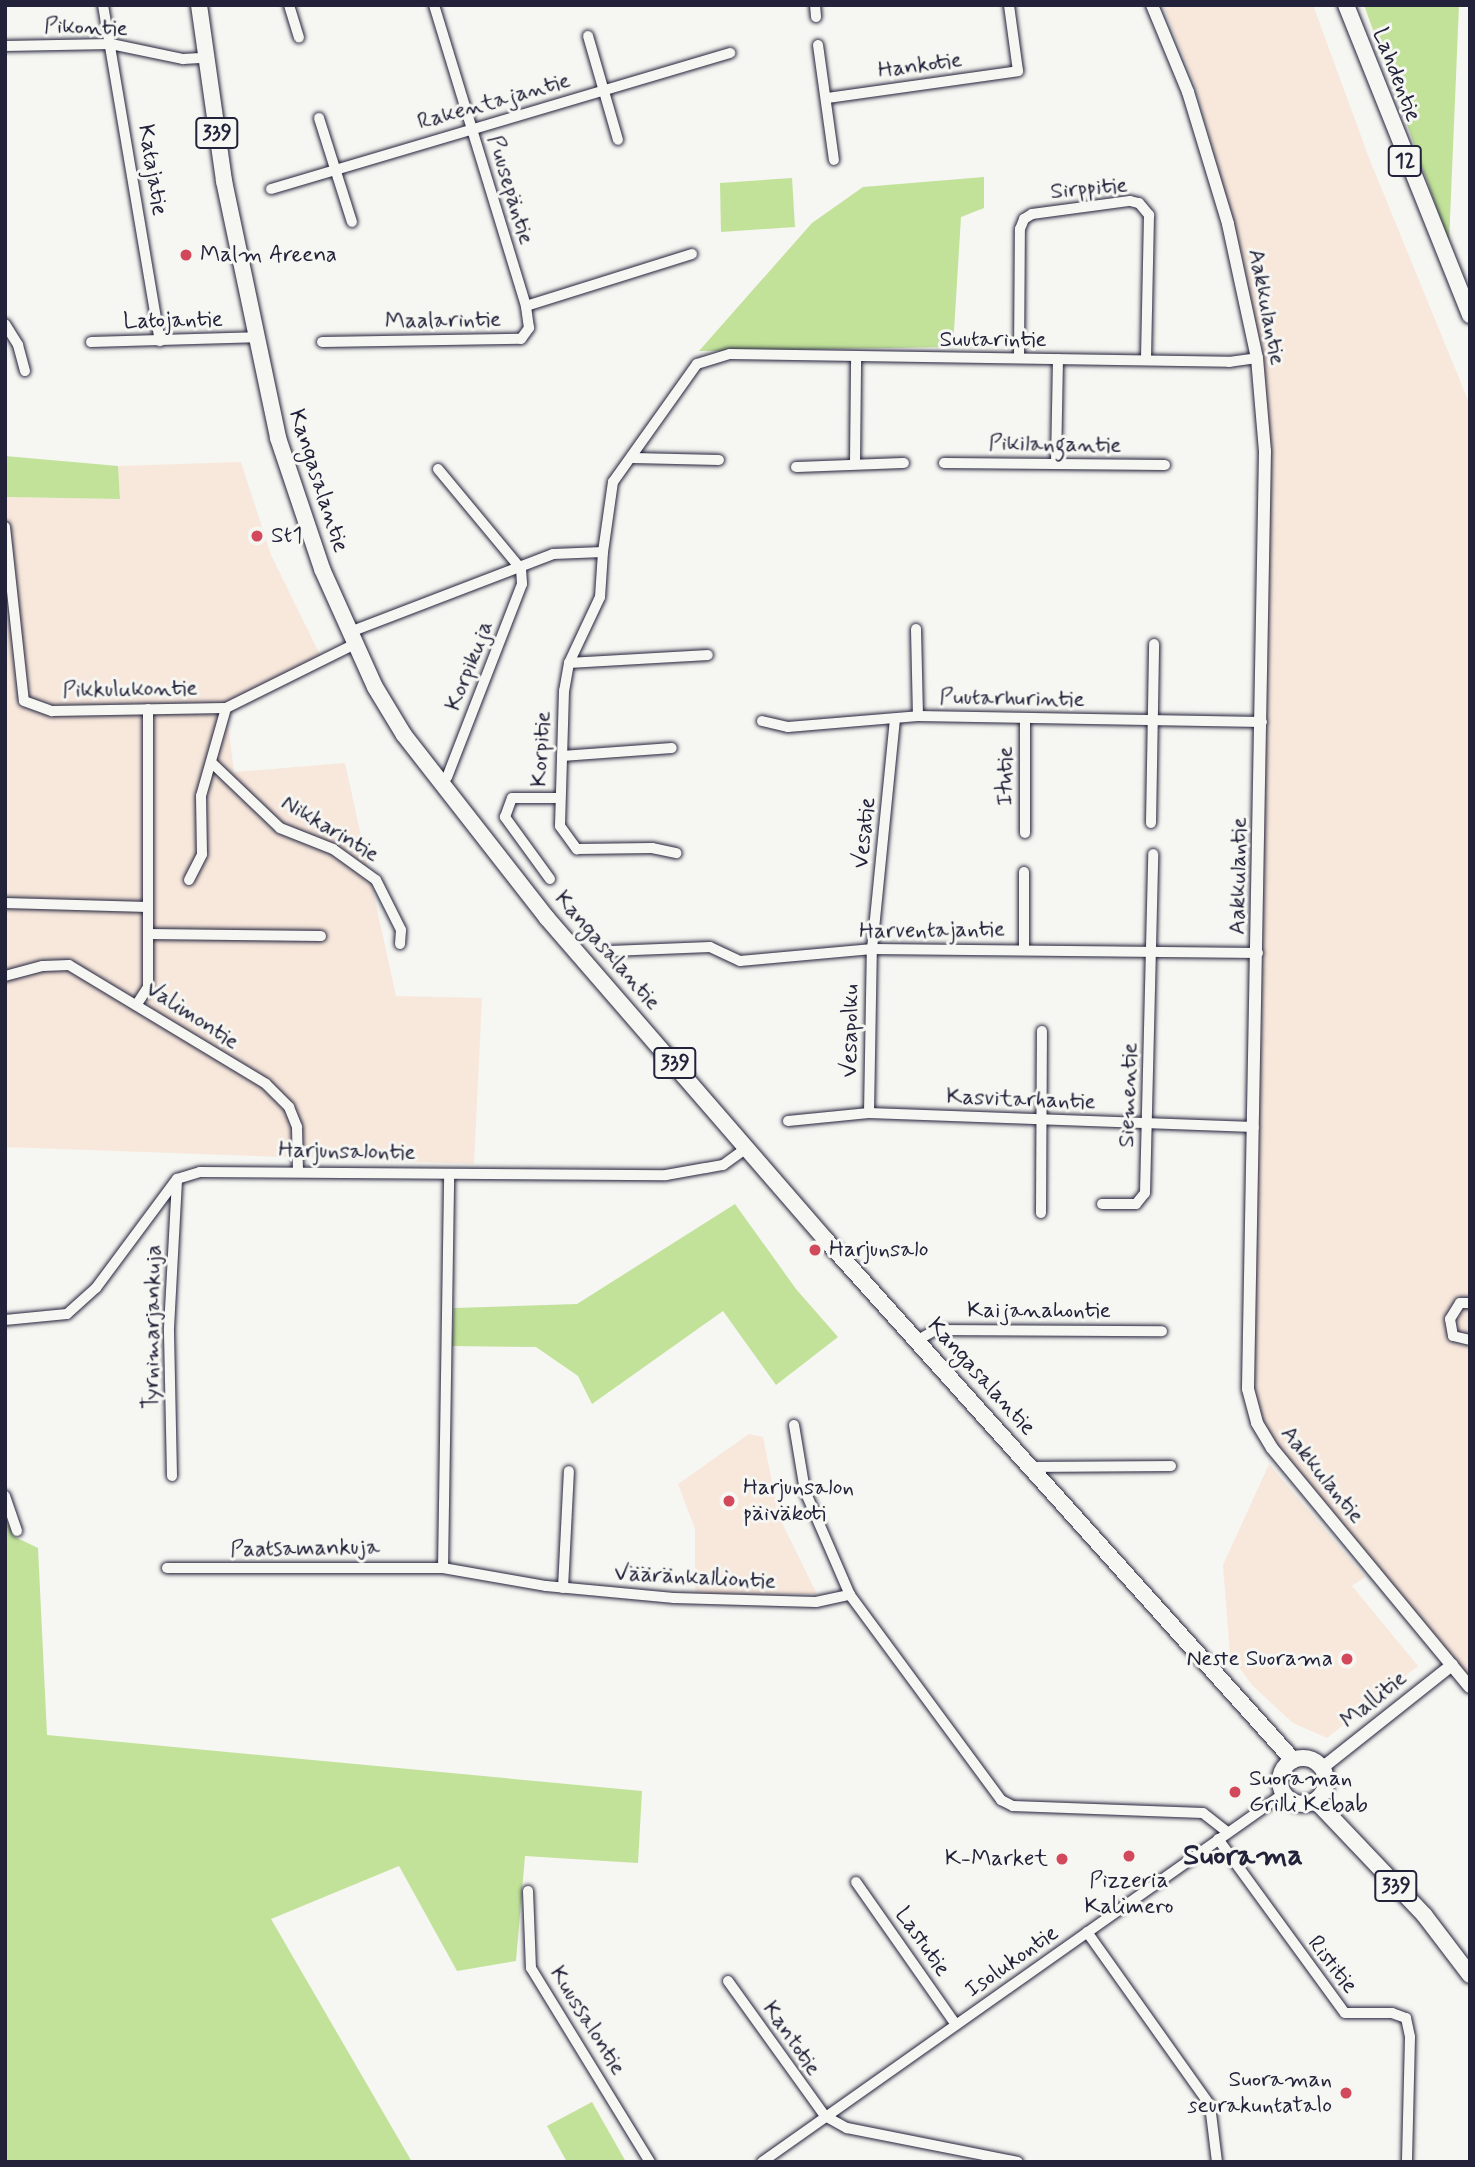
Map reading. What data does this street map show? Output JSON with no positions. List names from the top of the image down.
{
  "streets": {
    "main road": [
      "Lahdentie",
      "339",
      "12",
      "Kangasalantie"
    ],
    "street": [
      "Pikontie",
      "Hankotie",
      "Rakentajantie",
      "Katajatie",
      "Sirppitie",
      "Puusepäntie",
      "Aakkulantie",
      "Latojantie",
      "Maalarintie",
      "Suutarintie",
      "Pikilangantie",
      "Korpikuja",
      "Pikkulukontie",
      "Puutarhurintie",
      "Korpitie",
      "Itutie",
      "Nikkarintie",
      "Vesatie",
      "Harventajantie",
      "Valimontie",
      "Vesapolku",
      "Siementie",
      "Kasvitarhantie",
      "Harjunsalontie",
      "Kaijanahontie",
      "Tyrnimarjankuja",
      "Paatsamankuja",
      "Vääränkalliontie",
      "Mallitie",
      "Lastutie",
      "Isolukontie",
      "Ristitie",
      "Kuussalontie",
      "Kantotie"
    ]
  },
  "crossings": [
    ["Pikontie", "Katajatie"],
    ["Pikontie", "Kangasalantie"],
    ["Rakentajantie", "Puusepäntie"],
    ["339", "Kangasalantie"],
    ["339", "Mallitie"],
    ["339", "Isolukontie"],
    ["Katajatie", "Latojantie"],
    ["Sirppitie", "Suutarintie"],
    ["Puusepäntie", "Maalarintie"],
    ["Aakkulantie", "Suutarintie"],
    ["Aakkulantie", "Puutarhurintie"],
    ["Aakkulantie", "Harventajantie"],
    ["Aakkulantie", "Kasvitarhantie"],
    ["Aakkulantie", "Mallitie"],
    ["Latojantie", "Kangasalantie"],
    ["Suutarintie", "Korpitie"],
    ["Kangasalantie", "Pikkulukontie"],
    ["Kangasalantie", "Harjunsalontie"],
    ["Kangasalantie", "Kaijanahontie"],
    ["Kangasalantie", "Mallitie"],
    ["Kangasalantie", "Isolukontie"],
    ["Puutarhurintie", "Itutie"],
    ["Puutarhurintie", "Vesatie"],
    ["Vesatie", "Harventajantie"],
    ["Vesatie", "Vesapolku"],
    ["Harventajantie", "Vesapolku"],
    ["Harventajantie", "Siementie"],
    ["Valimontie", "Harjunsalontie"],
    ["Vesapolku", "Kasvitarhantie"],
    ["Siementie", "Kasvitarhantie"],
    ["Harjunsalontie", "Tyrnimarjankuja"],
    ["Paatsamankuja", "Vääränkalliontie"],
    ["Mallitie", "Isolukontie"],
    ["Lastutie", "Isolukontie"],
    ["Isolukontie", "Ristitie"],
    ["Isolukontie", "Kantotie"]
  ],
  "districts": ["Suorama"],
  "places": [
    "Malm Areena",
    "St1",
    "Harjunsalo",
    "Harjunsalon päiväkoti",
    "Neste Suorama",
    "Suoraman Grilli Kebab",
    "Pizzeria Kalimero",
    "K-Market",
    "Suoraman seurakuntatalo"
  ]
}
